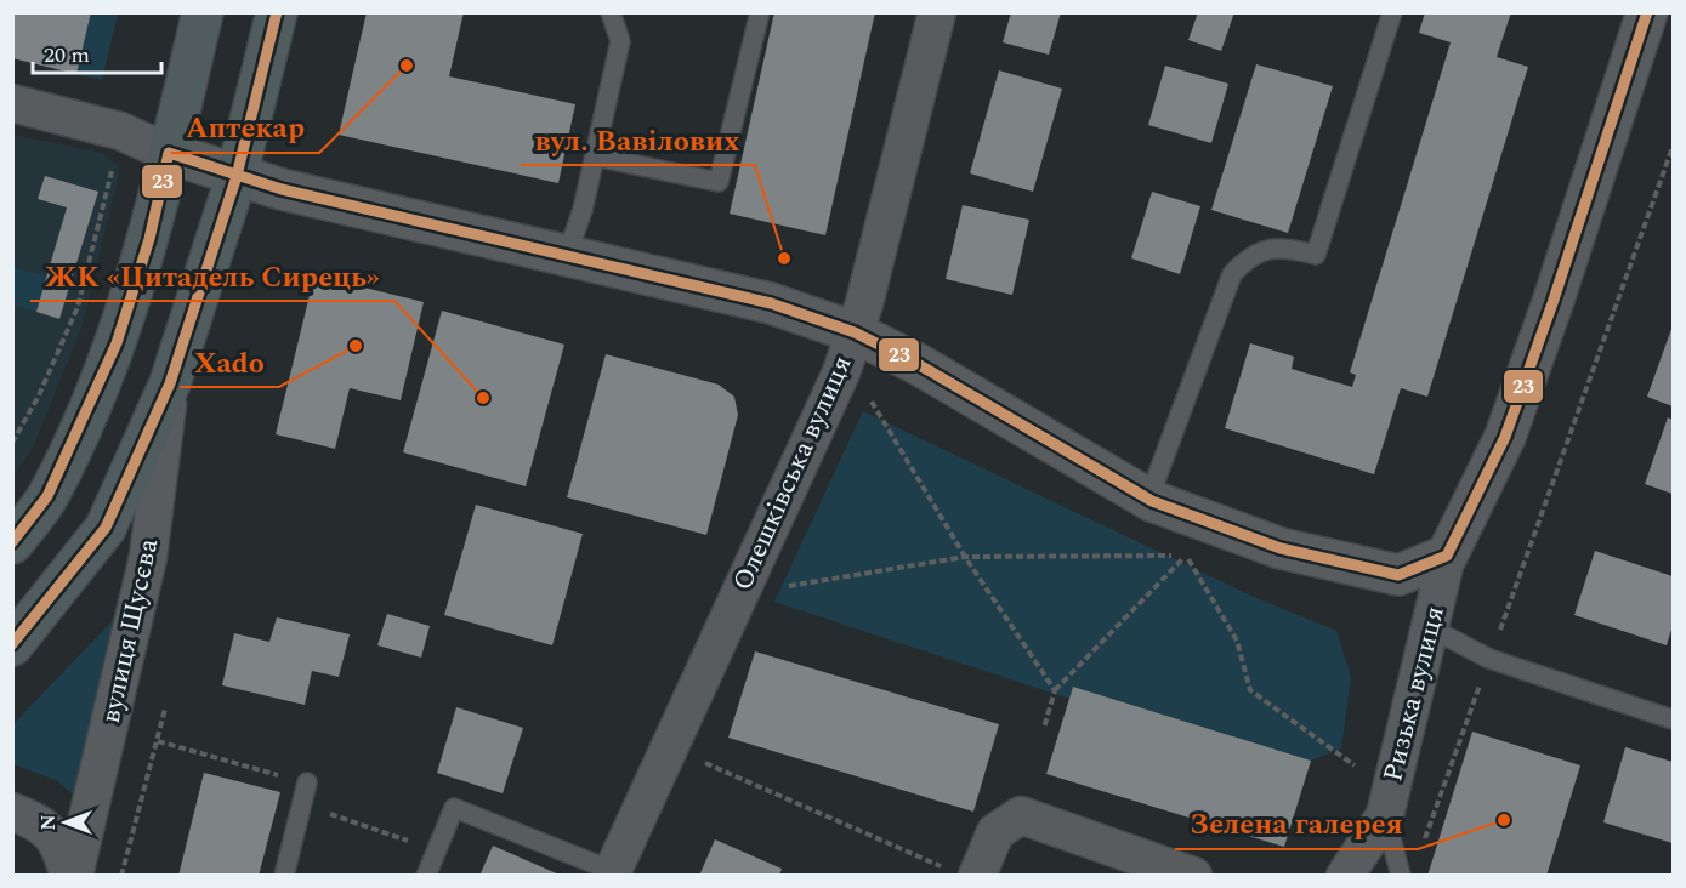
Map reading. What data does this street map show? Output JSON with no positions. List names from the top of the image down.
{
  "streets": {
    "main road": ["вулиця Щусєва"],
    "street": ["Олешківська вулиця", "Ризька вулиця"]
  },
  "places": [
    "Аптекар",
    "вул. Вавілових",
    "Xado",
    "ЖК «Цитадель Сирець»",
    "Зелена галерея"
  ],
  "lines": ["transit line 23"],
  "scale_bar": "20 m",
  "north": "left"
}
